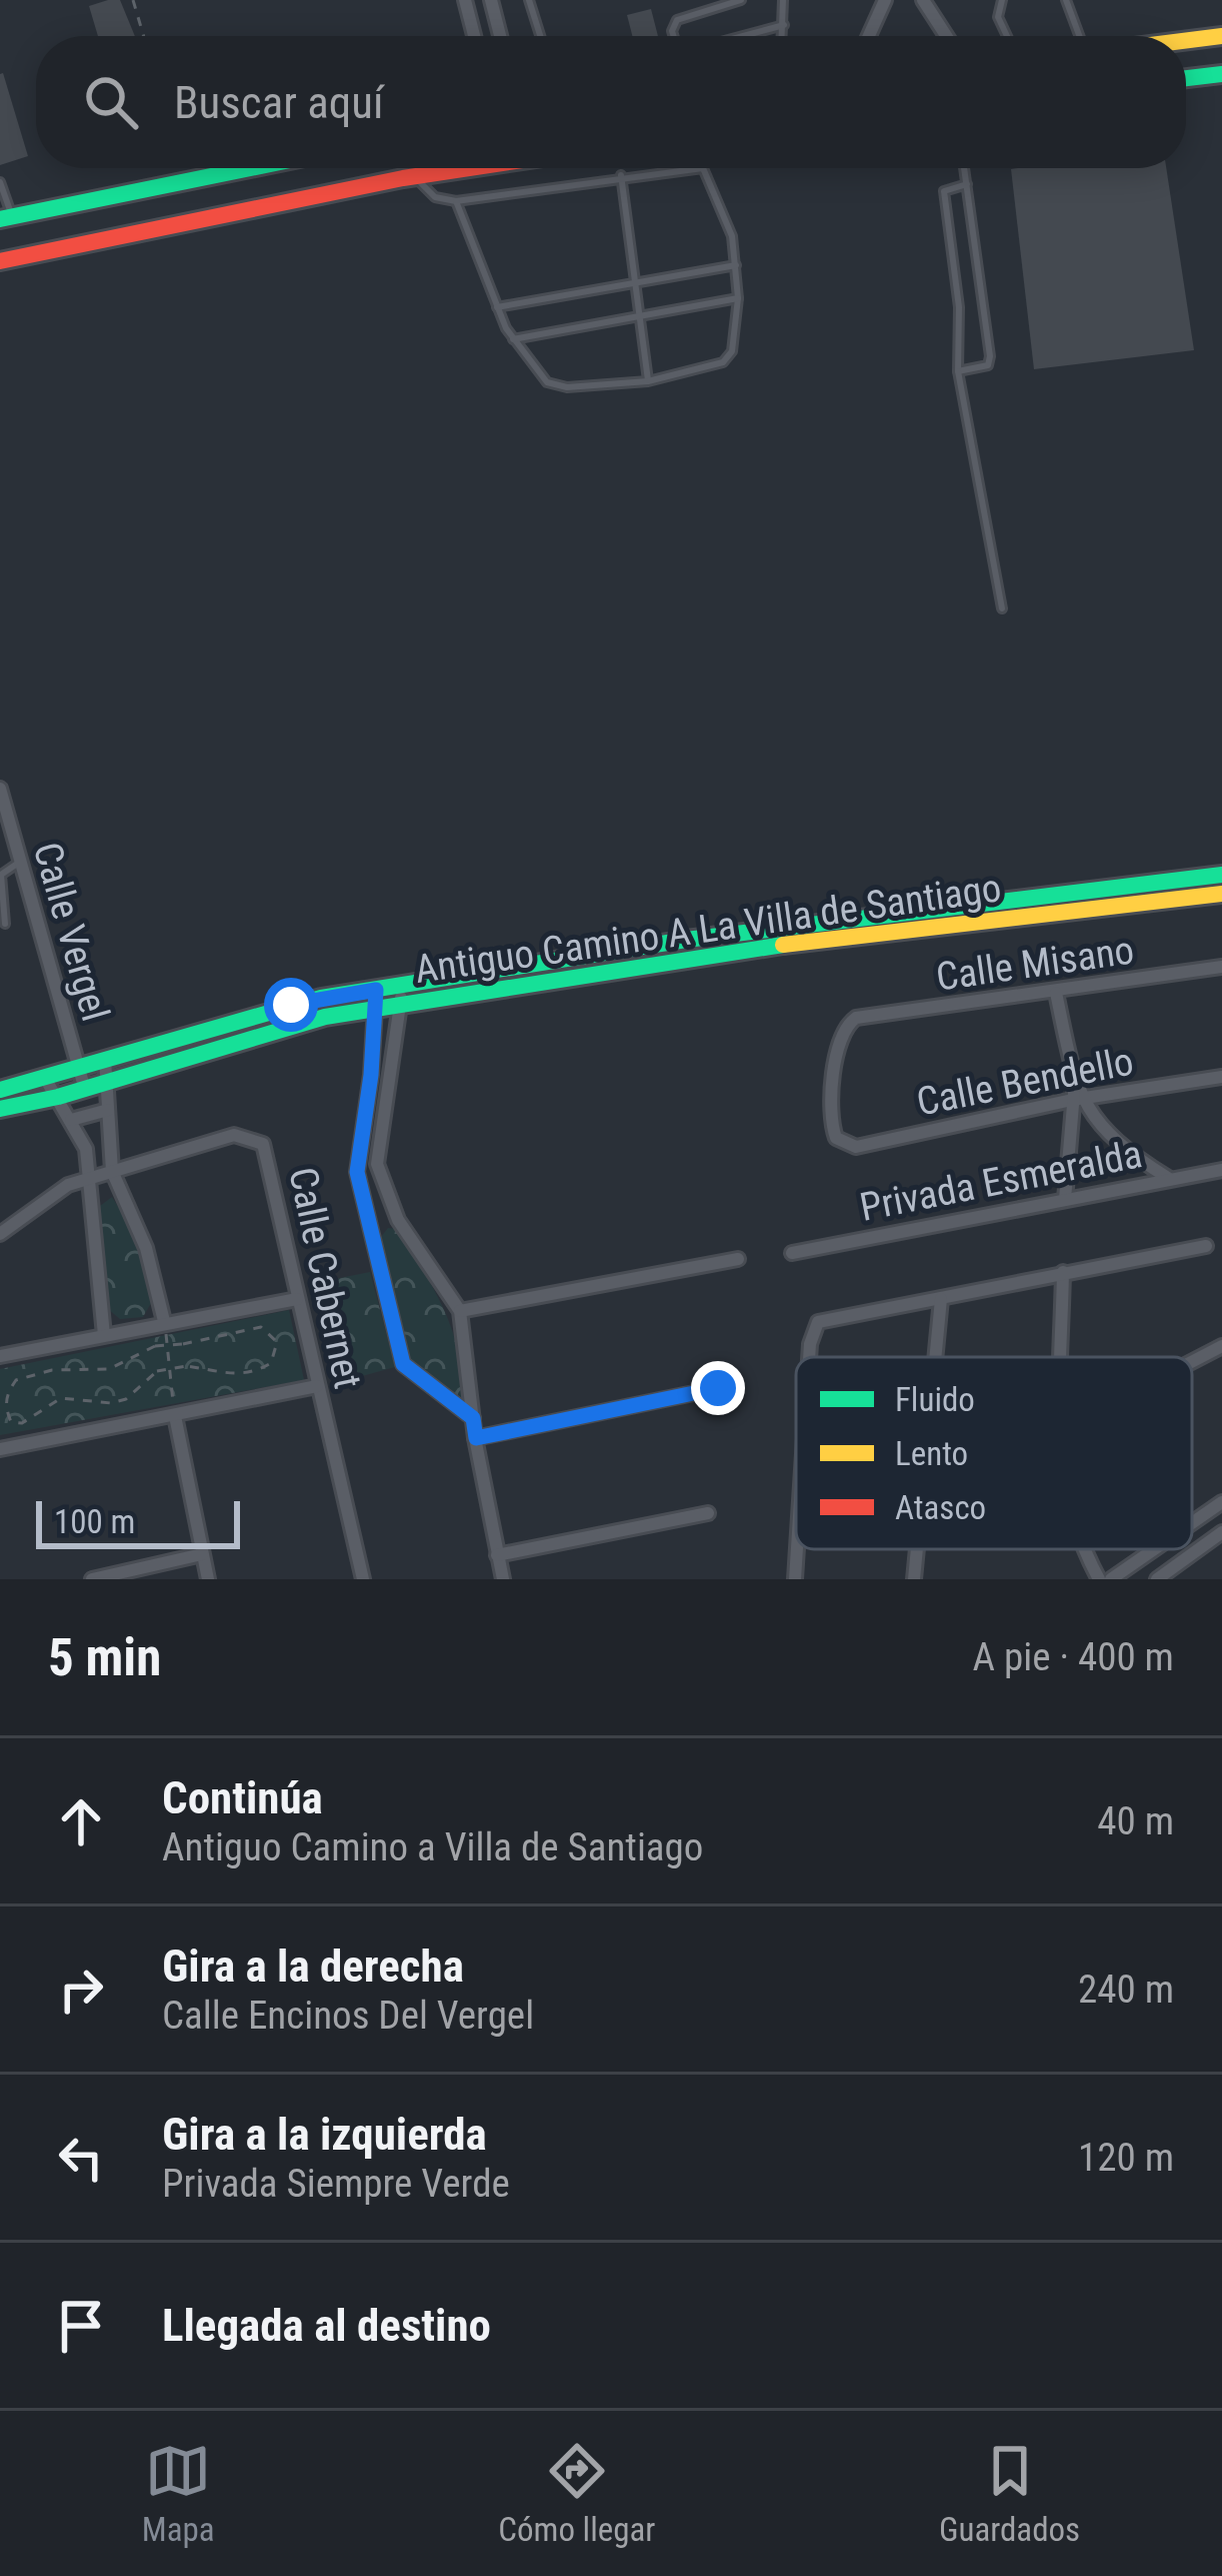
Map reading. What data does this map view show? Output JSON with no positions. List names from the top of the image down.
{
  "streets": {
    "main road": ["Antiguo Camino A La Villa de Santiago"],
    "street": [
      "Calle Vergel",
      "Calle Misano",
      "Calle Bendello",
      "Privada Esmeralda",
      "Calle Cabernet"
    ]
  },
  "crossings": [
    ["Antiguo Camino A La Villa de Santiago", "Calle Vergel"],
    ["Calle Vergel", "Calle Cabernet"],
    ["Calle Misano", "Calle Bendello"]
  ],
  "legend": ["Fluido", "Lento", "Atasco"],
  "scale_bar": "100 m",
  "page": {
    "search": "Buscar aquí",
    "scale": "100 m",
    "heading": ["5 min", "A pie · 400 m"],
    "list": [
      ["Continúa", "Antiguo Camino a Villa de Santiago", "40 m"],
      ["Gira a la derecha", "Calle Encinos Del Vergel", "240 m"],
      ["Gira a la izquierda", "Privada Siempre Verde", "120 m"],
      "Llegada al destino"
    ],
    "nav": ["Mapa", "Cómo llegar", "Guardados"]
  }
}
